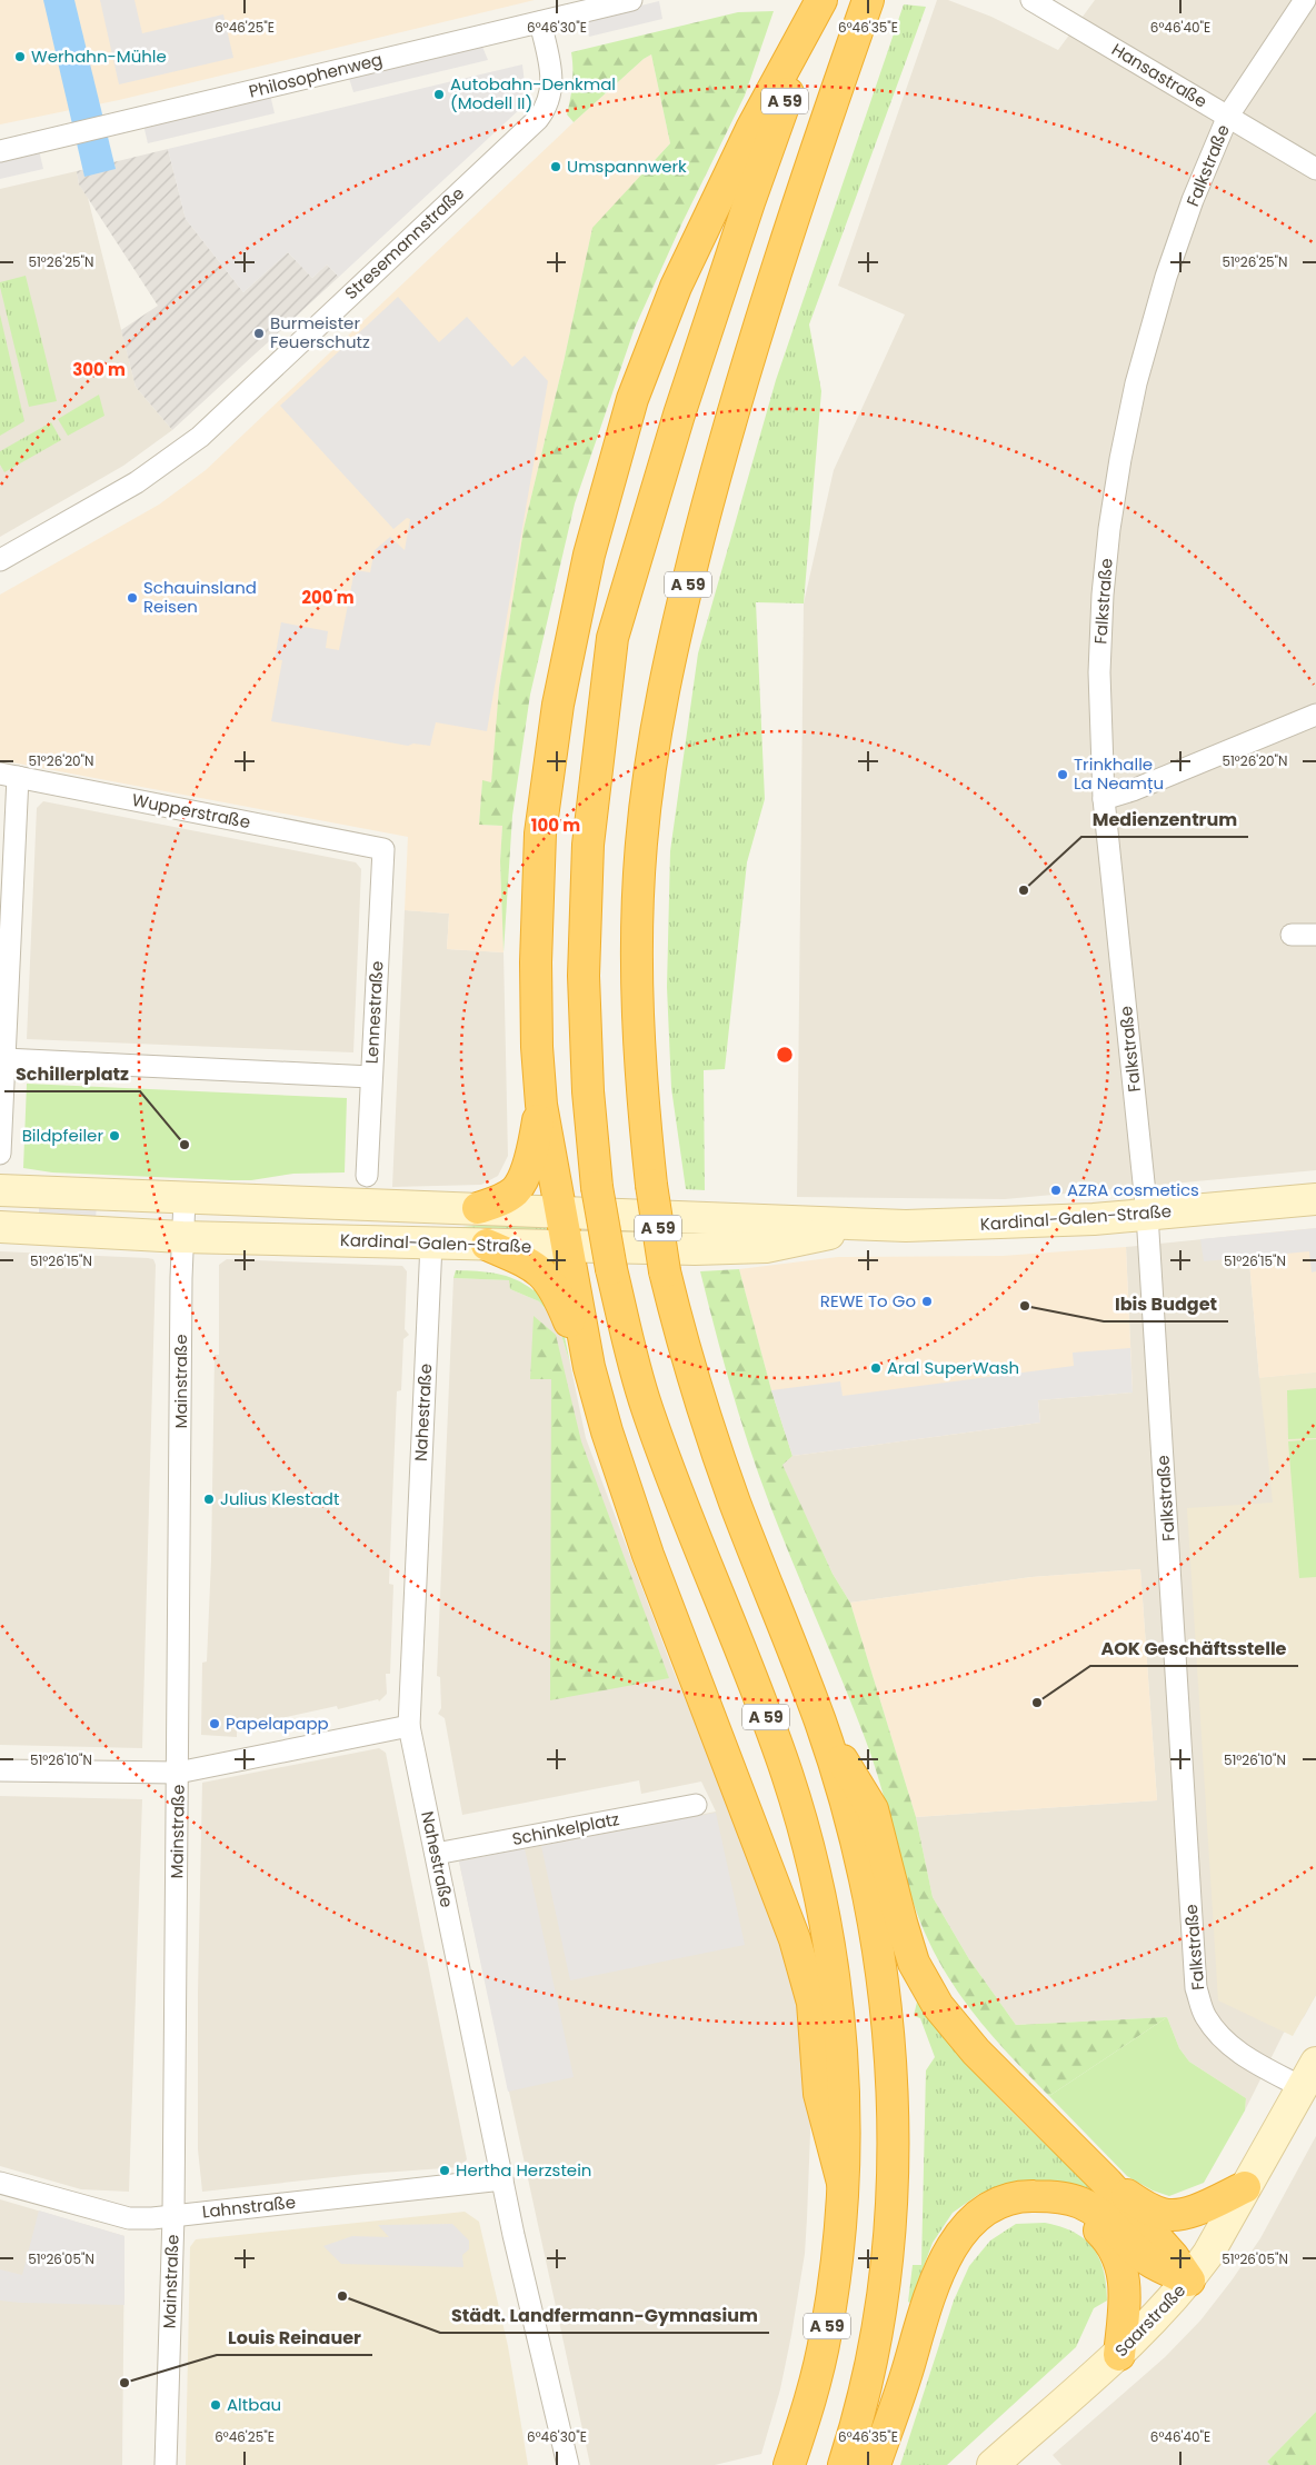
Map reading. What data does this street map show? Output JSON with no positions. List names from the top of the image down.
{
  "streets": {
    "highway": ["A 59"],
    "main road": ["Kardinal-Galen-Straße", "Saarstraße"],
    "street": [
      "Philosophenweg",
      "Hansastraße",
      "Falkstraße",
      "Stresemannstraße",
      "Wupperstraße",
      "Lennestraße",
      "Mainstraße",
      "Nahestraße",
      "Schinkelplatz",
      "Lahnstraße"
    ]
  },
  "crossings": [
    ["Philosophenweg", "Stresemannstraße"],
    ["Hansastraße", "Falkstraße"],
    ["Falkstraße", "Kardinal-Galen-Straße"],
    ["Falkstraße", "Saarstraße"],
    ["Wupperstraße", "Lennestraße"],
    ["Kardinal-Galen-Straße", "Mainstraße"],
    ["Kardinal-Galen-Straße", "Nahestraße"],
    ["Mainstraße", "Lahnstraße"],
    ["Nahestraße", "Schinkelplatz"],
    ["Nahestraße", "Lahnstraße"]
  ],
  "places": [
    "Werhahn-Mühle",
    "Autobahn-Denkmal (Modell II)",
    "Umspannwerk",
    "Burmeister Feuerschutz",
    "Schauinsland Reisen",
    "Trinkhalle La Neamțu",
    "Medienzentrum",
    "Bildpfeiler",
    "Schillerplatz",
    "AZRA cosmetics",
    "REWE To Go",
    "Ibis Budget",
    "Aral SuperWash",
    "Julius Klestadt",
    "AOK Geschäftsstelle",
    "Papelapapp",
    "Hertha Herzstein",
    "Städt. Landfermann-Gymnasium",
    "Louis Reinauer",
    "Altbau"
  ],
  "coordinates": [
    "6°46'25\"E",
    "6°46'30\"E",
    "6°46'35\"E",
    "6°46'40\"E",
    "51°26'25\"N",
    "51°26'20\"N",
    "51°26'15\"N",
    "51°26'10\"N",
    "51°26'05\"N"
  ],
  "rings": ["300 m", "200 m", "100 m"]
}
